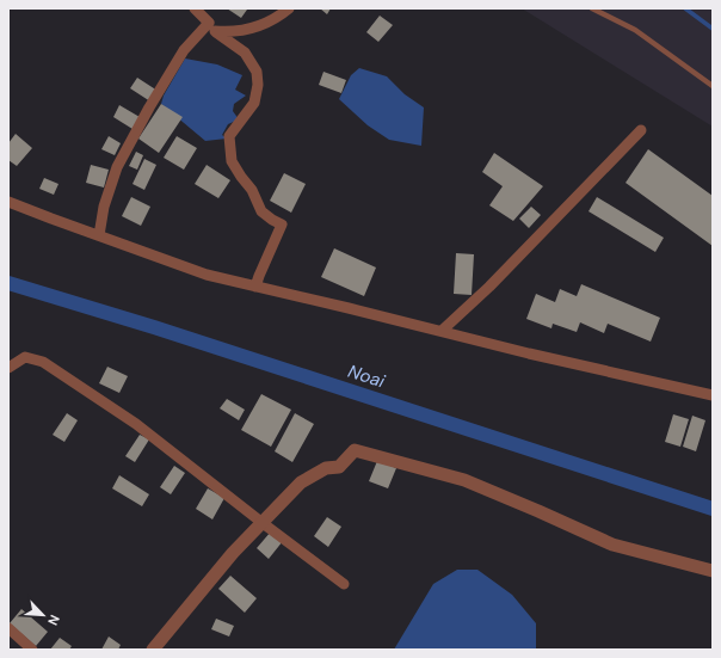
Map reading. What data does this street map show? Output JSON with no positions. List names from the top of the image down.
{
  "water": ["Noai"],
  "north": "bottom right"
}
